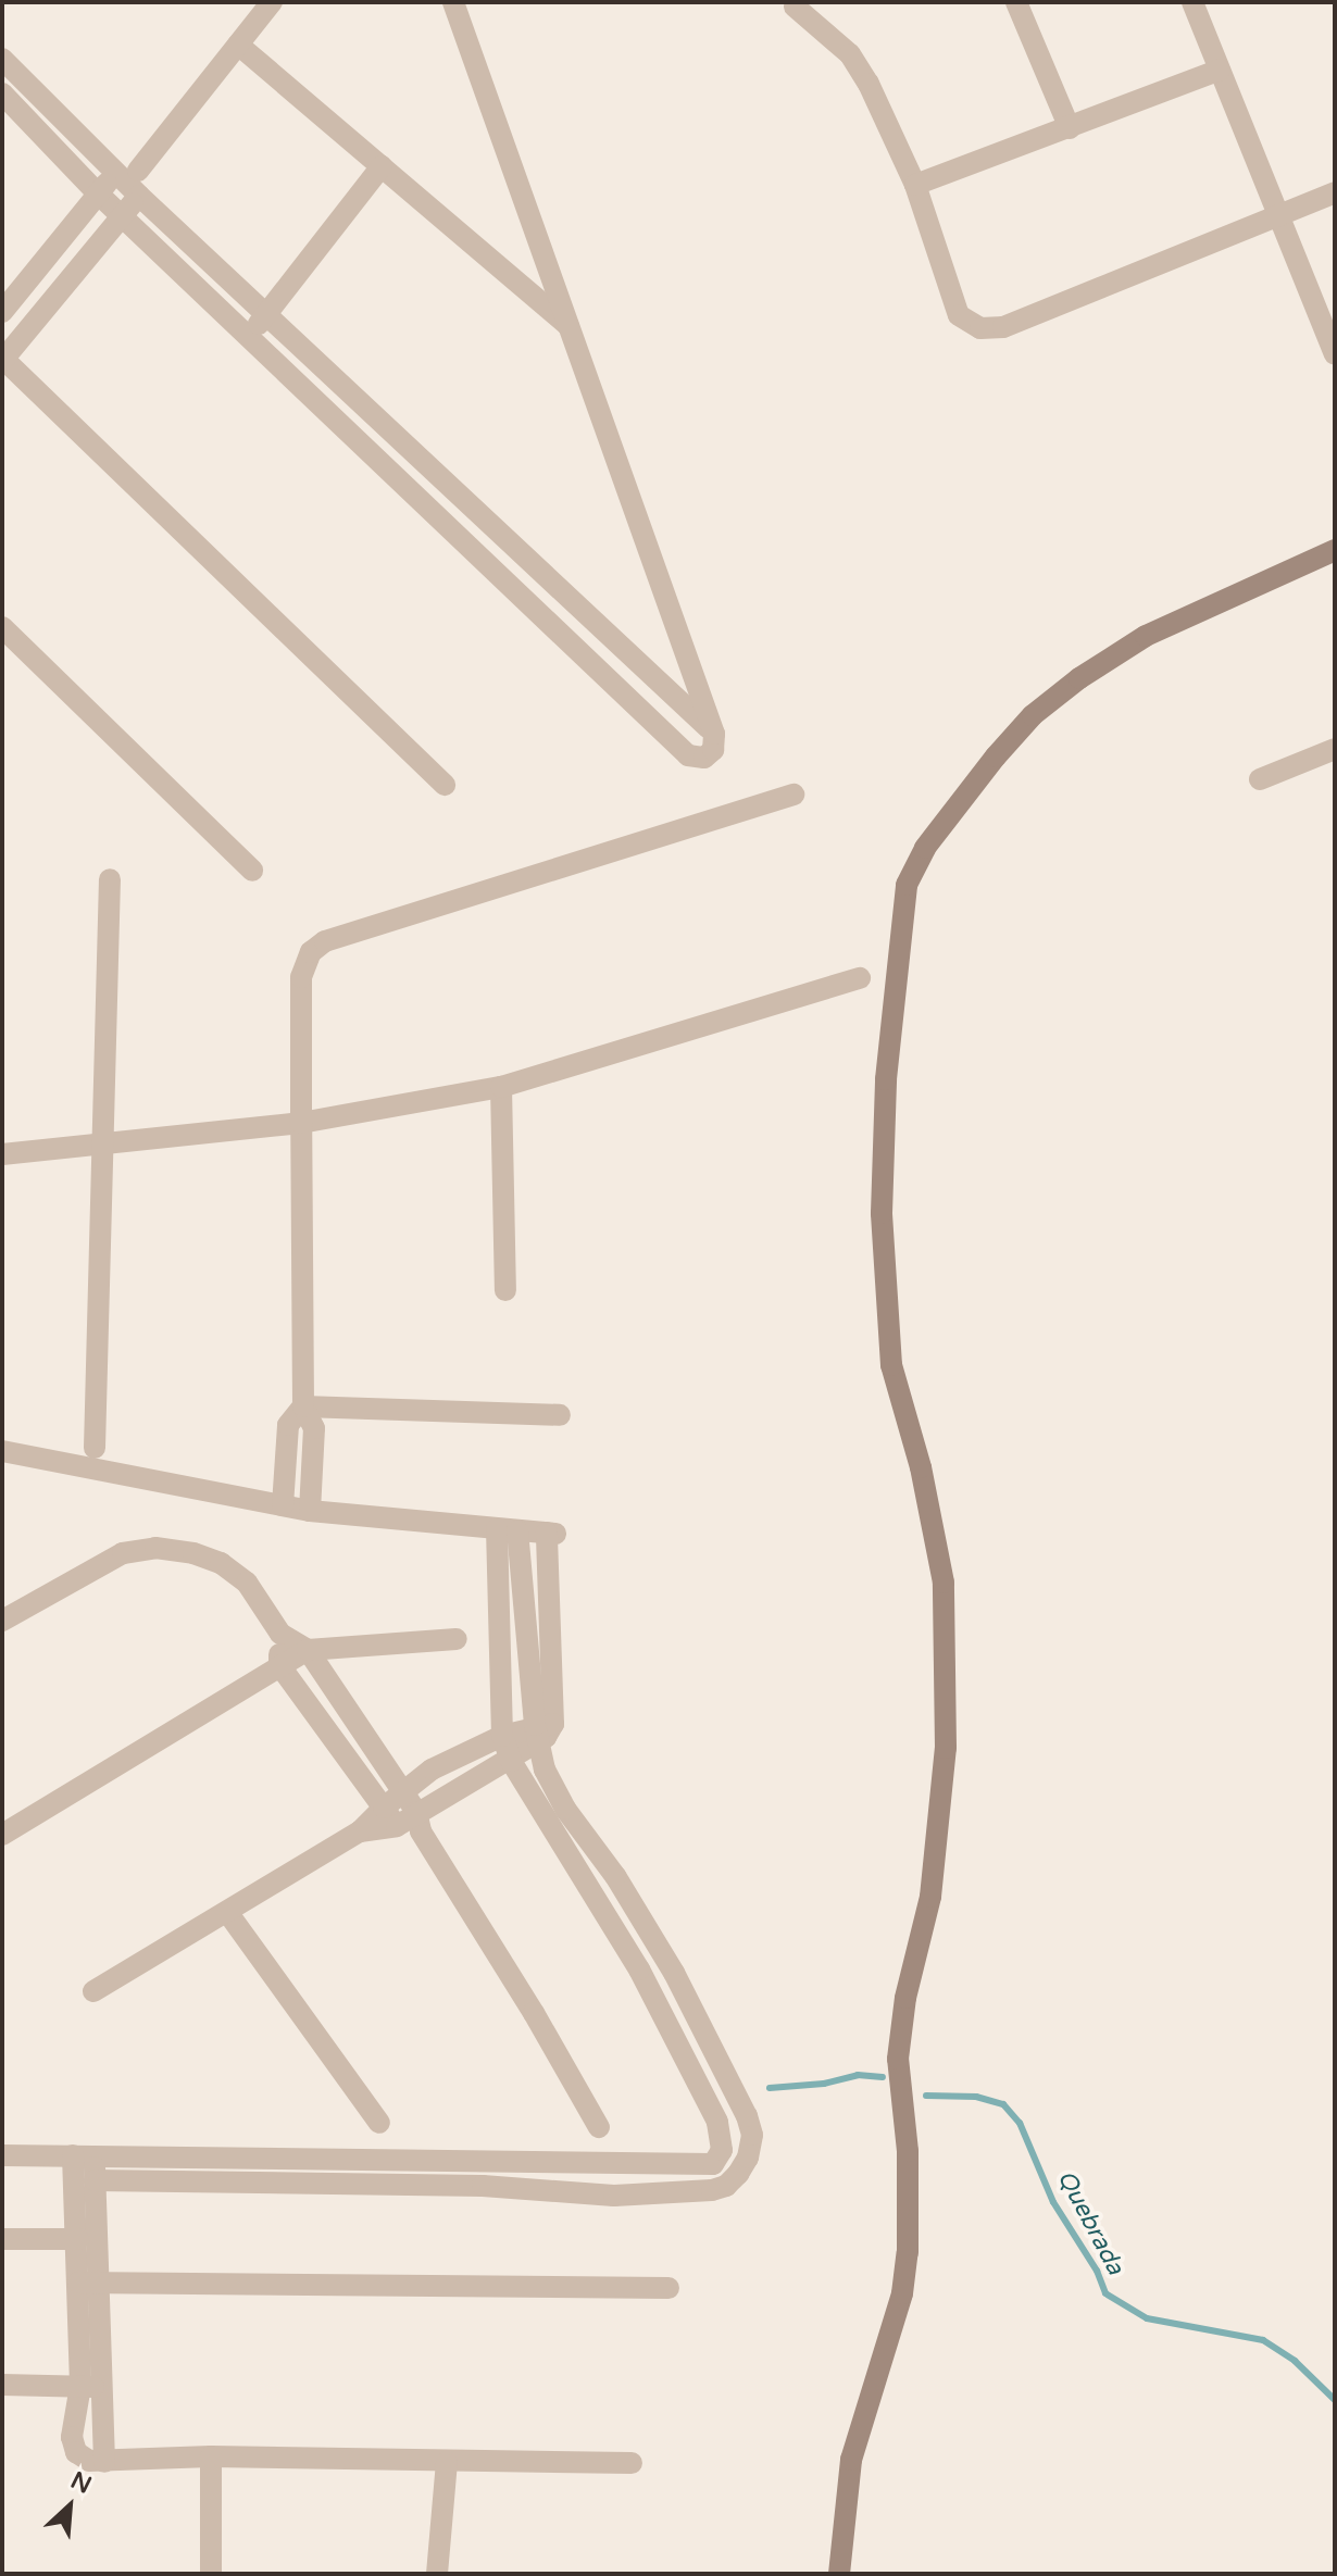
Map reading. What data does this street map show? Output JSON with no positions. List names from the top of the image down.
{
  "water": ["Quebrada"],
  "north": "top right"
}
